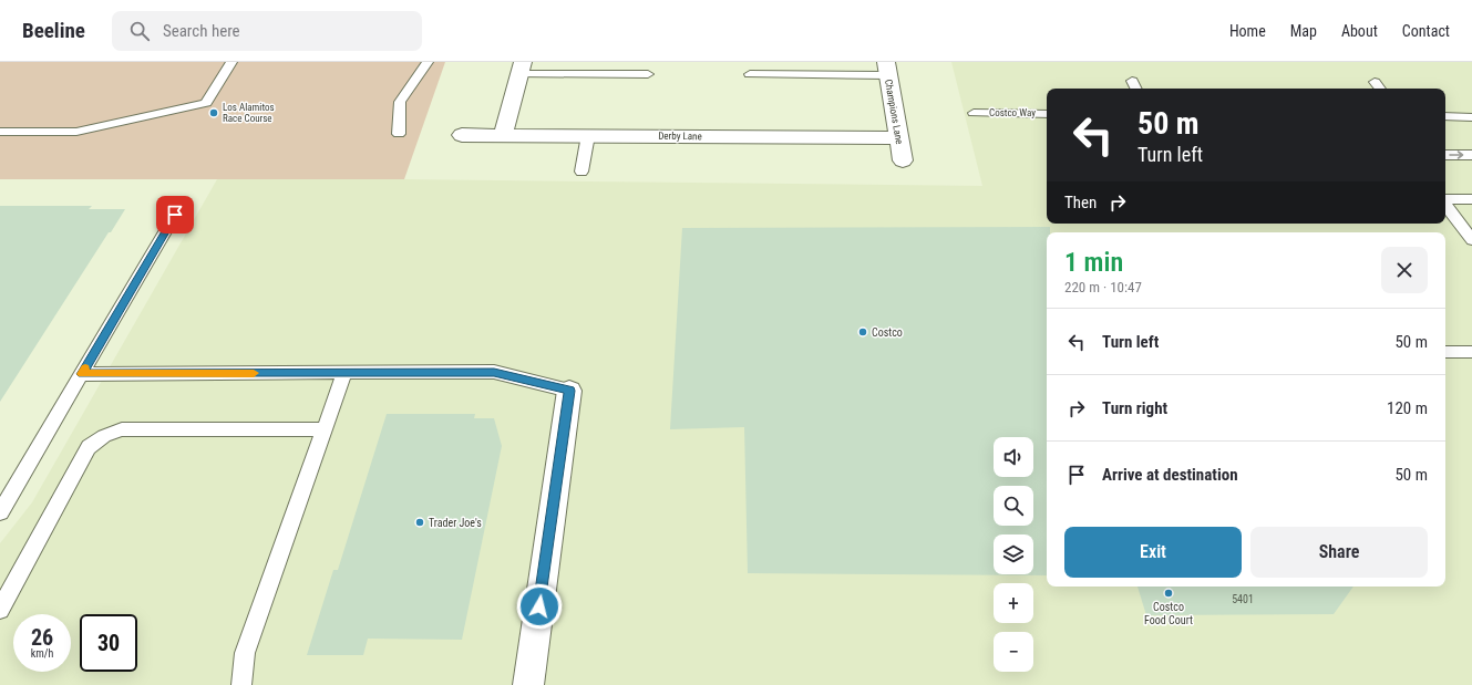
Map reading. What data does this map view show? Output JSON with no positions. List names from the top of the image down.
{
  "streets": {
    "street": ["Champions Lane", "Derby Lane"],
    "lane": ["Costco Way"]
  },
  "crossings": [
    ["Champions Lane", "Derby Lane"]
  ],
  "places": [
    "Los Alamitos Race Course",
    "Costco",
    "Trader Joe's",
    "Costco Food Court"
  ],
  "house_numbers": ["5401"],
  "page": {
    "header": "Beeline",
    "search": "Search here",
    "nav": [
      "Home",
      "Map",
      "About",
      "Contact"
    ],
    "turn": ["50 m", "Turn left"],
    "then": "Then",
    "heading": ["1 min", "220 m · 10:47"],
    "list": [
      {
        "name": "Turn left",
        "value": "50 m"
      },
      {
        "name": "Turn right",
        "value": "120 m"
      },
      {
        "name": "Arrive at destination",
        "value": "50 m"
      }
    ],
    "map_buttons": ["+", "−"],
    "buttons": ["Exit", "Share"],
    "speed": "26 km/h",
    "limit": "30"
  }
}
